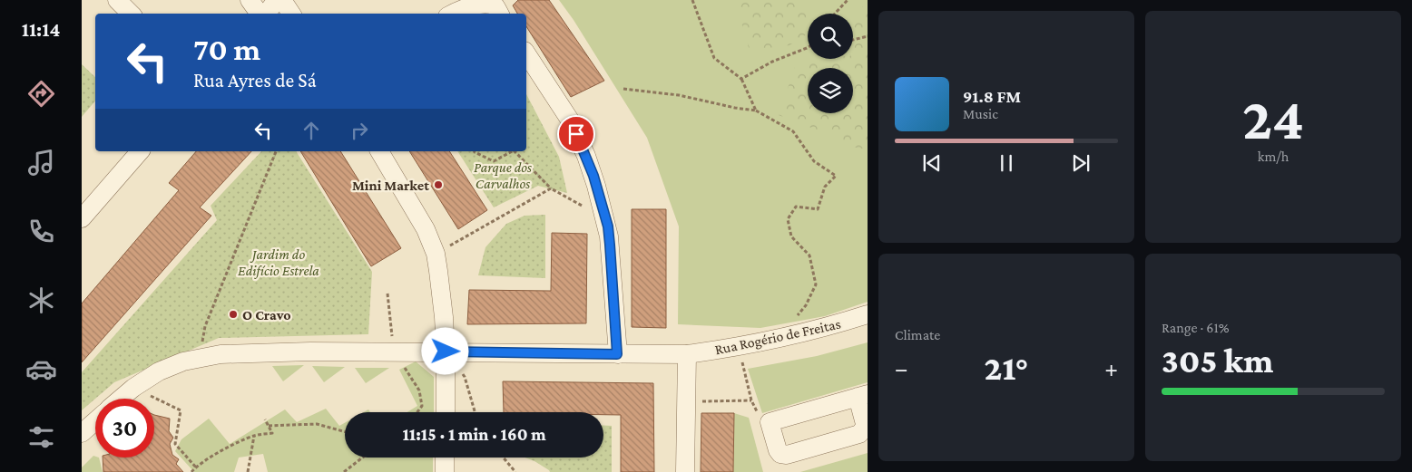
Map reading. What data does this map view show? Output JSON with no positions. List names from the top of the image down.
{
  "streets": {
    "street": ["Rua Rogério de Freitas"]
  },
  "parks": ["Parque dos Carvalhos", "Jardim do Edifício Estrela"],
  "places": ["Mini Market", "O Cravo"],
  "page": {
    "tabs": "11:14",
    "tile": [
      ["24", "km/h"],
      "Climate",
      ["Range · 61%", "305 km"]
    ],
    "turn": ["70 m", "Rua Ayres de Sá"],
    "song": ["91.8 FM", "Music"],
    "heat": ["−", "21°", "+"],
    "limit": "30",
    "trip": "11:15 · 1 min · 160 m"
  }
}
